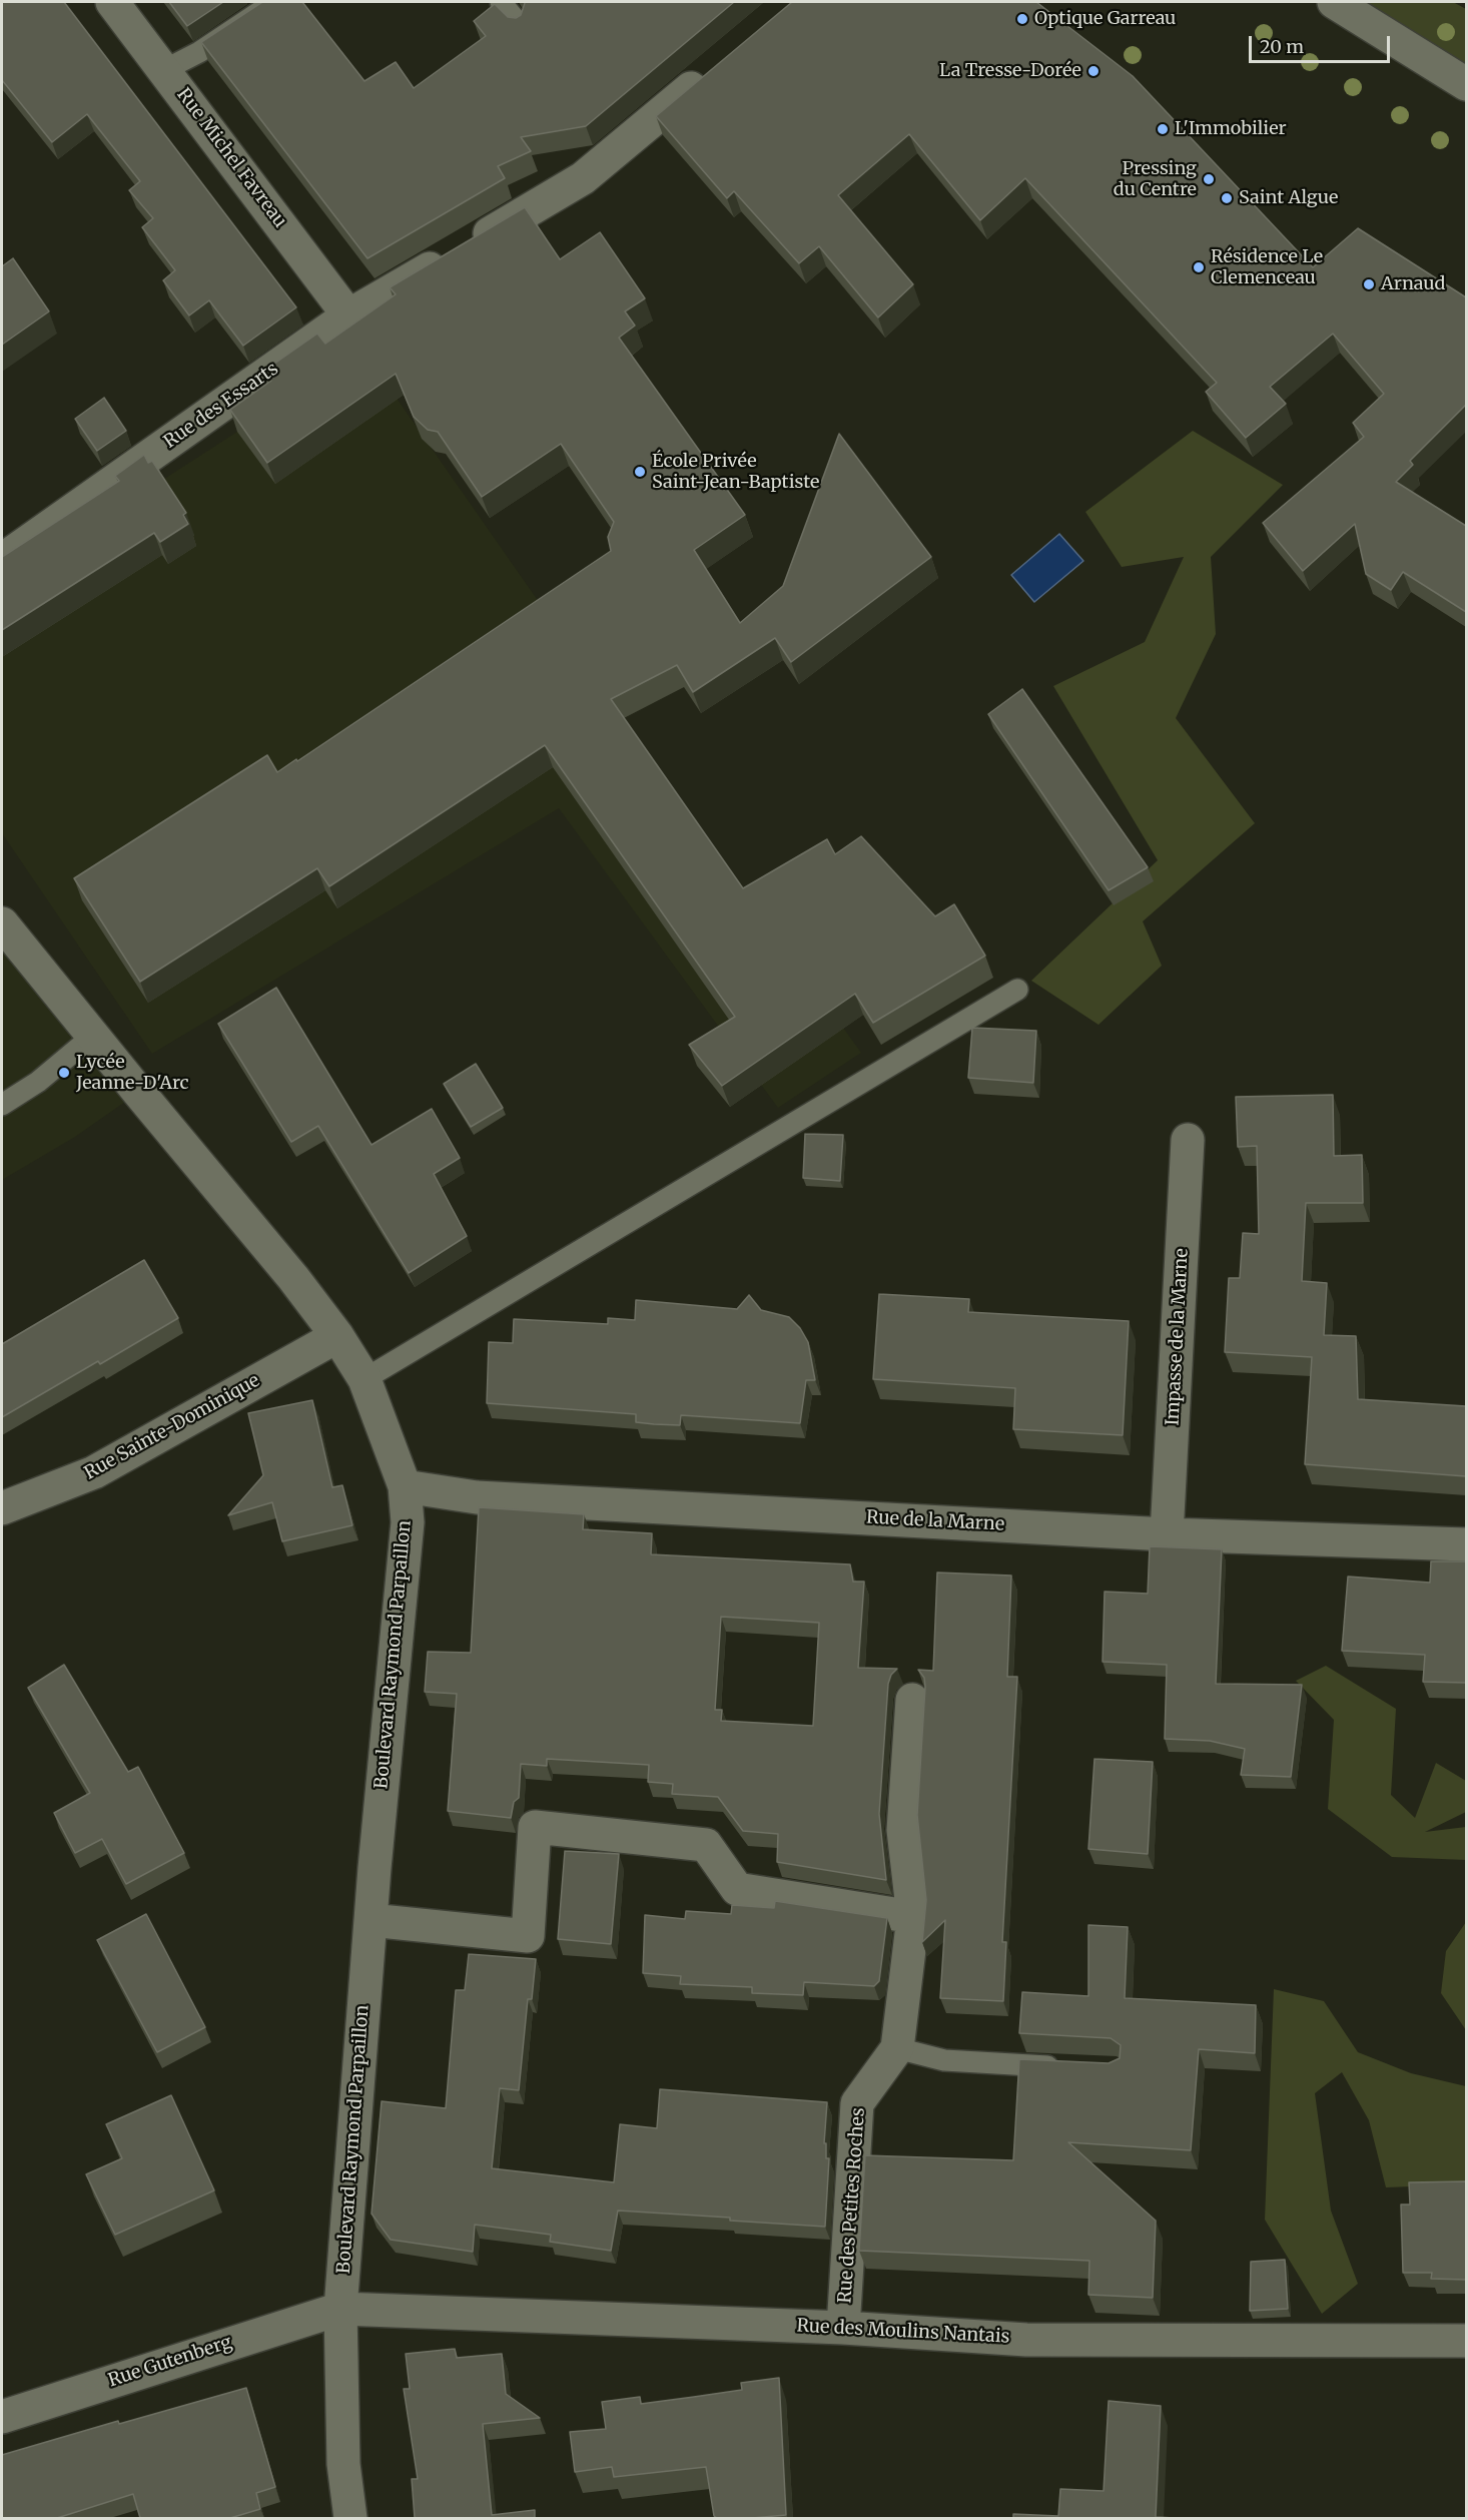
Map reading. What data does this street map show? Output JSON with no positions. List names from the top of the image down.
{
  "streets": {
    "street": [
      "Rue Michel Favreau",
      "Rue des Essarts",
      "Impasse de la Marne",
      "Rue Sainte-Dominique",
      "Rue de la Marne",
      "Boulevard Raymond Parpaillon",
      "Rue des Petites Roches",
      "Rue des Moulins Nantais",
      "Rue Gutenberg"
    ]
  },
  "crossings": [
    ["Rue Michel Favreau", "Rue des Essarts"],
    ["Impasse de la Marne", "Rue de la Marne"],
    ["Rue Sainte-Dominique", "Boulevard Raymond Parpaillon"],
    ["Rue de la Marne", "Boulevard Raymond Parpaillon"],
    ["Boulevard Raymond Parpaillon", "Rue des Moulins Nantais"],
    ["Boulevard Raymond Parpaillon", "Rue Gutenberg"],
    ["Rue des Petites Roches", "Rue des Moulins Nantais"],
    ["Rue des Moulins Nantais", "Rue Gutenberg"]
  ],
  "places": [
    "Optique Garreau",
    "La Tresse-Dorée",
    "L'Immobilier",
    "Pressing du Centre",
    "Saint Algue",
    "Résidence Le Clemenceau",
    "Arnaud",
    "École Privée Saint-Jean-Baptiste",
    "Lycée Jeanne-D'Arc"
  ],
  "scale_bar": "20 m"
}
